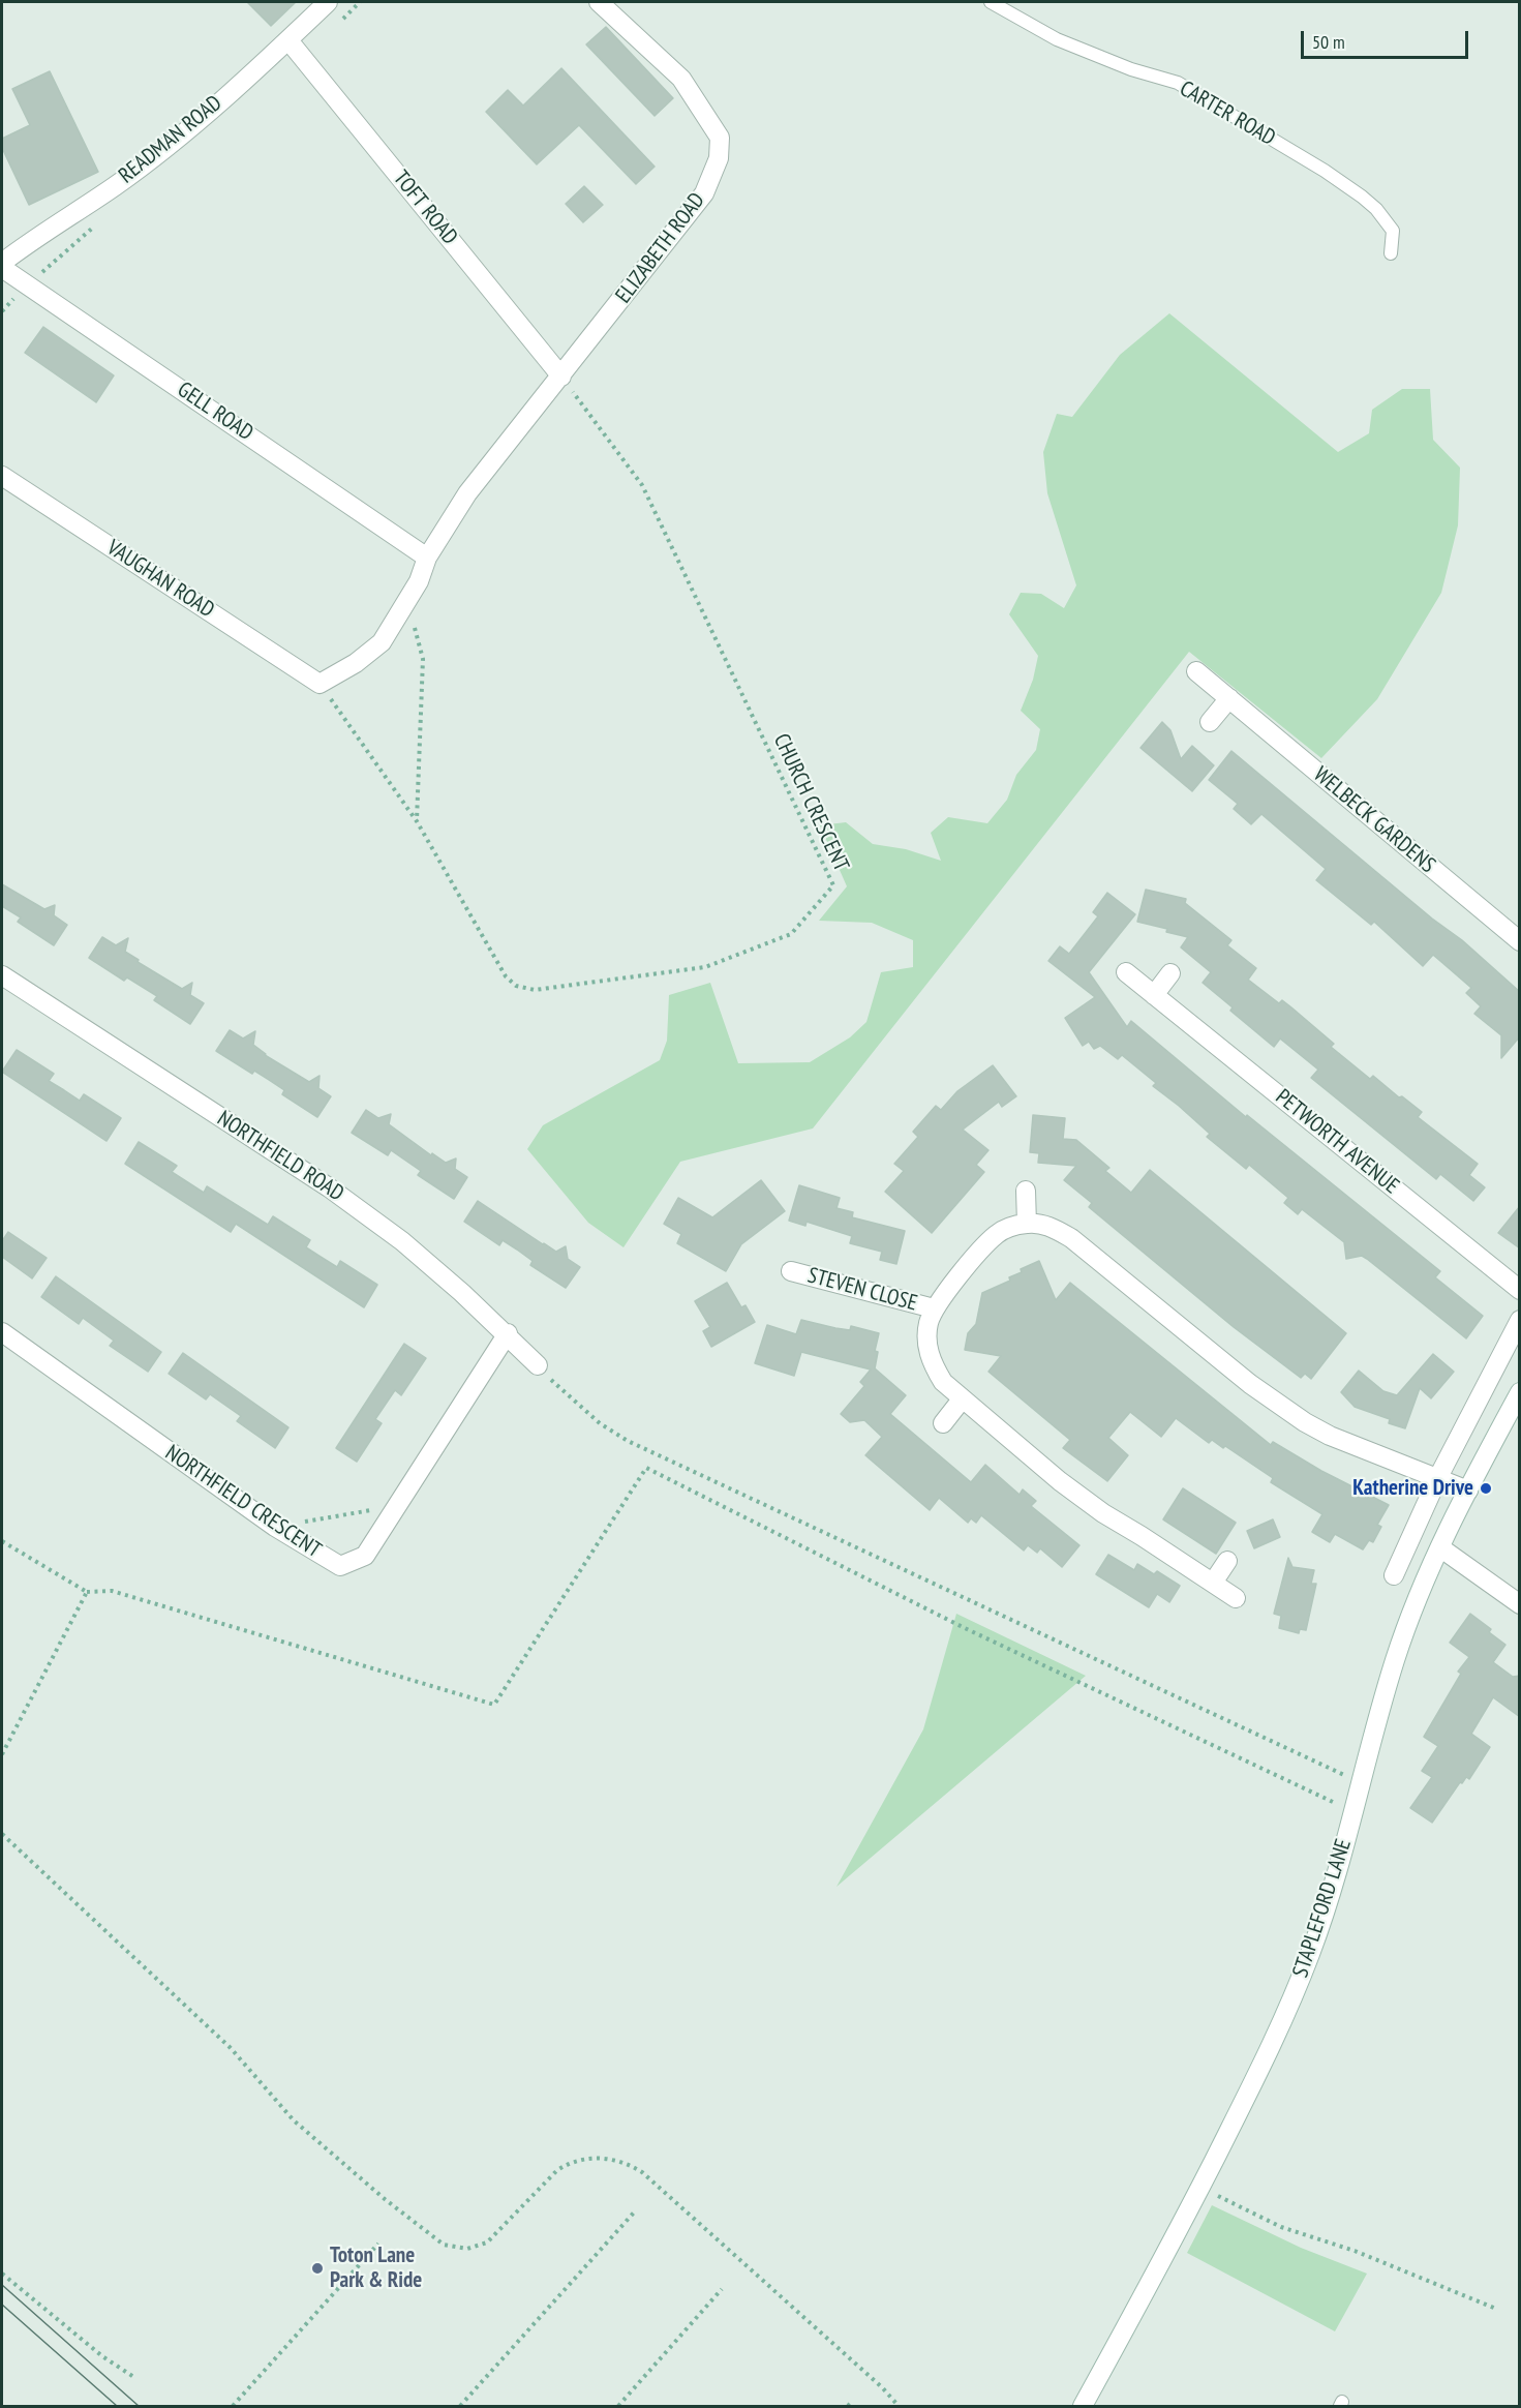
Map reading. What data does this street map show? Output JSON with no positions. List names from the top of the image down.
{
  "streets": {
    "street": [
      "READMAN ROAD",
      "TOFT ROAD",
      "ELIZABETH ROAD",
      "GELL ROAD",
      "VAUGHAN ROAD",
      "WELBECK GARDENS",
      "PETWORTH AVENUE",
      "NORTHFIELD ROAD",
      "STEVEN CLOSE",
      "NORTHFIELD CRESCENT",
      "STAPLEFORD LANE"
    ],
    "lane": ["CARTER ROAD"],
    "path": ["CHURCH CRESCENT"]
  },
  "crossings": [
    ["READMAN ROAD", "TOFT ROAD"],
    ["READMAN ROAD", "GELL ROAD"],
    ["TOFT ROAD", "ELIZABETH ROAD"],
    ["TOFT ROAD", "CHURCH CRESCENT"],
    ["ELIZABETH ROAD", "GELL ROAD"],
    ["ELIZABETH ROAD", "VAUGHAN ROAD"],
    ["ELIZABETH ROAD", "CHURCH CRESCENT"],
    ["VAUGHAN ROAD", "CHURCH CRESCENT"],
    ["NORTHFIELD ROAD", "NORTHFIELD CRESCENT"]
  ],
  "places": ["Katherine Drive", "Toton Lane Park & Ride"],
  "scale_bar": "50 m"
}
